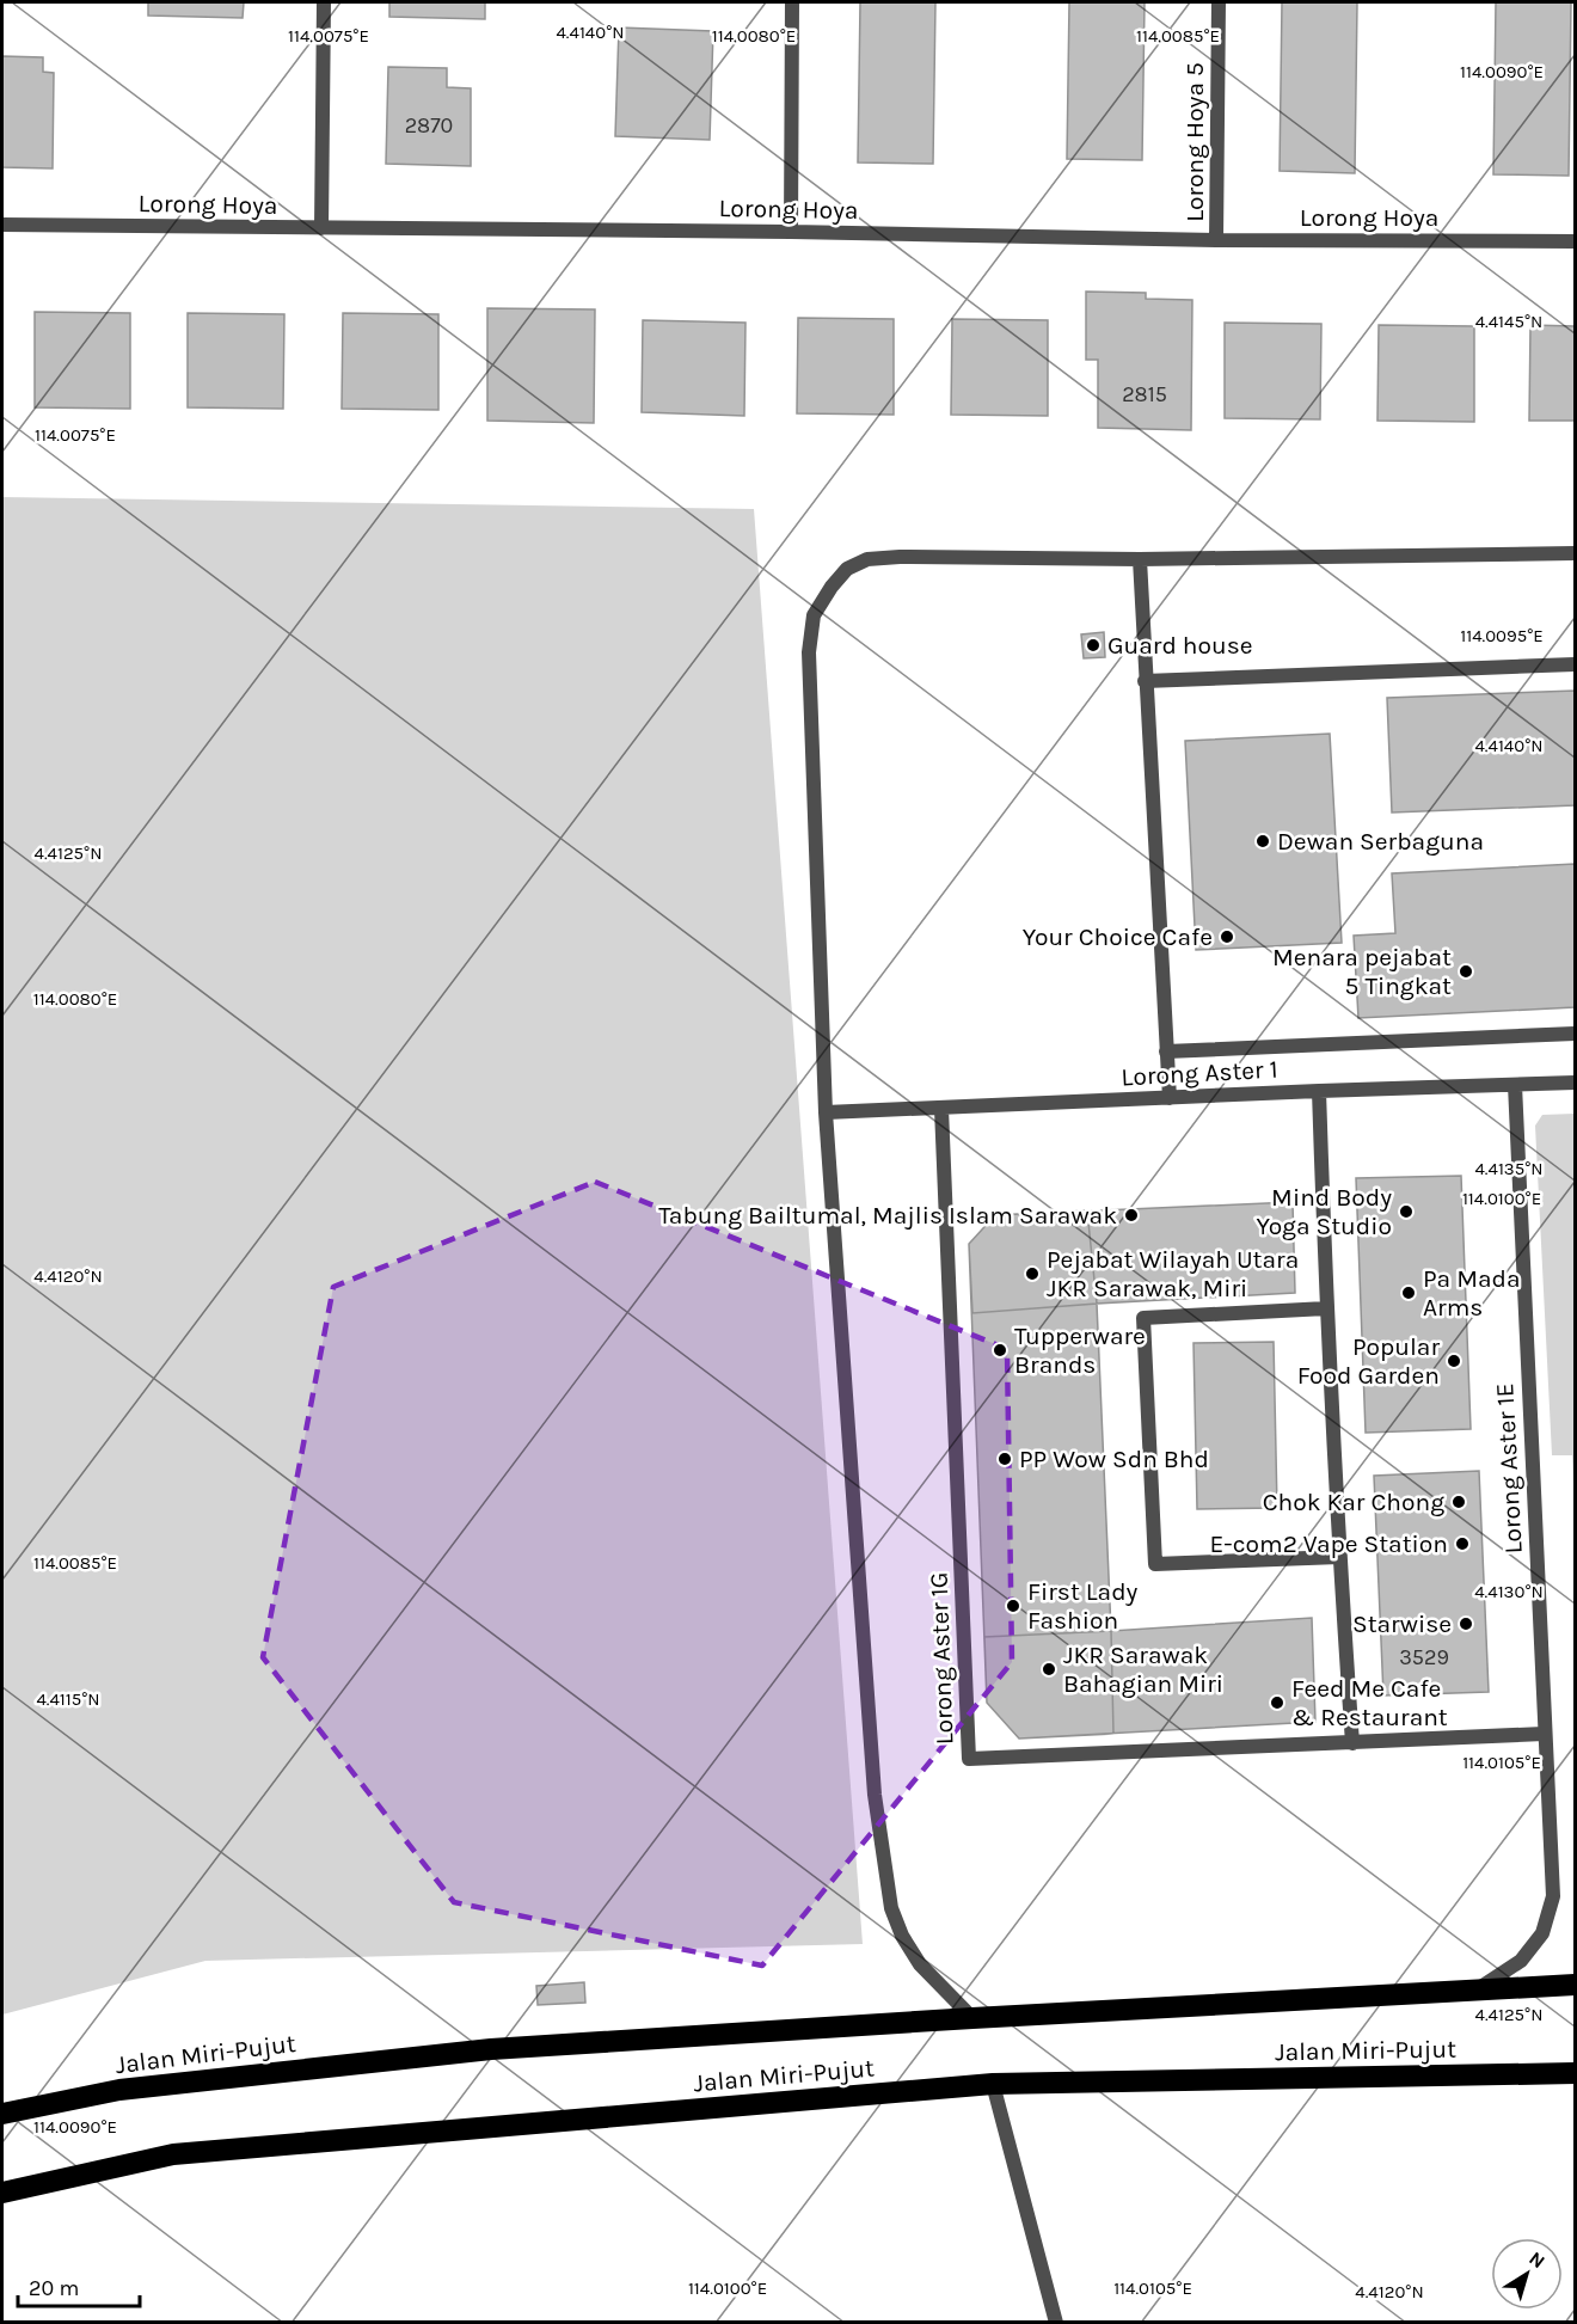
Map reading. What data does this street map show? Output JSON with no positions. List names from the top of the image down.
{
  "streets": {
    "highway": ["Jalan Miri-Pujut"],
    "street": [
      "Lorong Hoya 5",
      "Lorong Hoya",
      "Lorong Aster 1",
      "Lorong Aster 1E",
      "Lorong Aster 1G"
    ]
  },
  "crossings": [
    ["Lorong Hoya 5", "Lorong Hoya"],
    ["Lorong Aster 1", "Lorong Aster 1E"],
    ["Lorong Aster 1", "Lorong Aster 1G"],
    ["Lorong Aster 1E", "Lorong Aster 1G"],
    ["Lorong Aster 1E", "Jalan Miri-Pujut"]
  ],
  "places": [
    "Guard house",
    "Dewan Serbaguna",
    "Your Choice Cafe",
    "Menara pejabat 5 Tingkat",
    "Mind Body Yoga Studio",
    "Tabung Bailtumal, Majlis Islam Sarawak",
    "Pejabat Wilayah Utara JKR Sarawak, Miri",
    "Pa Mada Arms",
    "Tupperware Brands",
    "Popular Food Garden",
    "PP Wow Sdn Bhd",
    "Chok Kar Chong",
    "E-com2 Vape Station",
    "First Lady Fashion",
    "Starwise",
    "JKR Sarawak Bahagian Miri",
    "Feed Me Cafe & Restaurant"
  ],
  "house_numbers": ["2870", "2815", "3529"],
  "scale_bar": "20 m",
  "north": "top right",
  "coordinates": [
    "4.4140°N",
    "114.0075°E",
    "114.0080°E",
    "114.0085°E",
    "114.0090°E",
    "4.4145°N",
    "114.0095°E",
    "4.4125°N",
    "4.4135°N",
    "114.0100°E",
    "4.4120°N",
    "4.4130°N",
    "4.4115°N",
    "114.0105°E"
  ]
}
